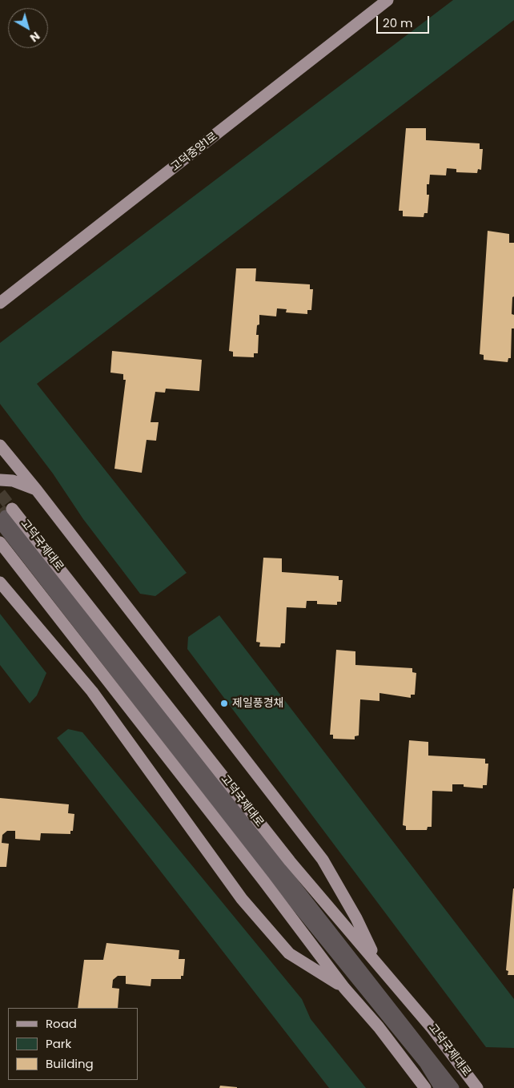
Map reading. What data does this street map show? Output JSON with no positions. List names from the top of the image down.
{
  "streets": {
    "main road": ["고덕중앙1로", "고덕국제대로"]
  },
  "places": ["제일풍경채"],
  "legend": ["Road", "Park", "Building"],
  "scale_bar": "20 m",
  "north": "bottom right"
}
